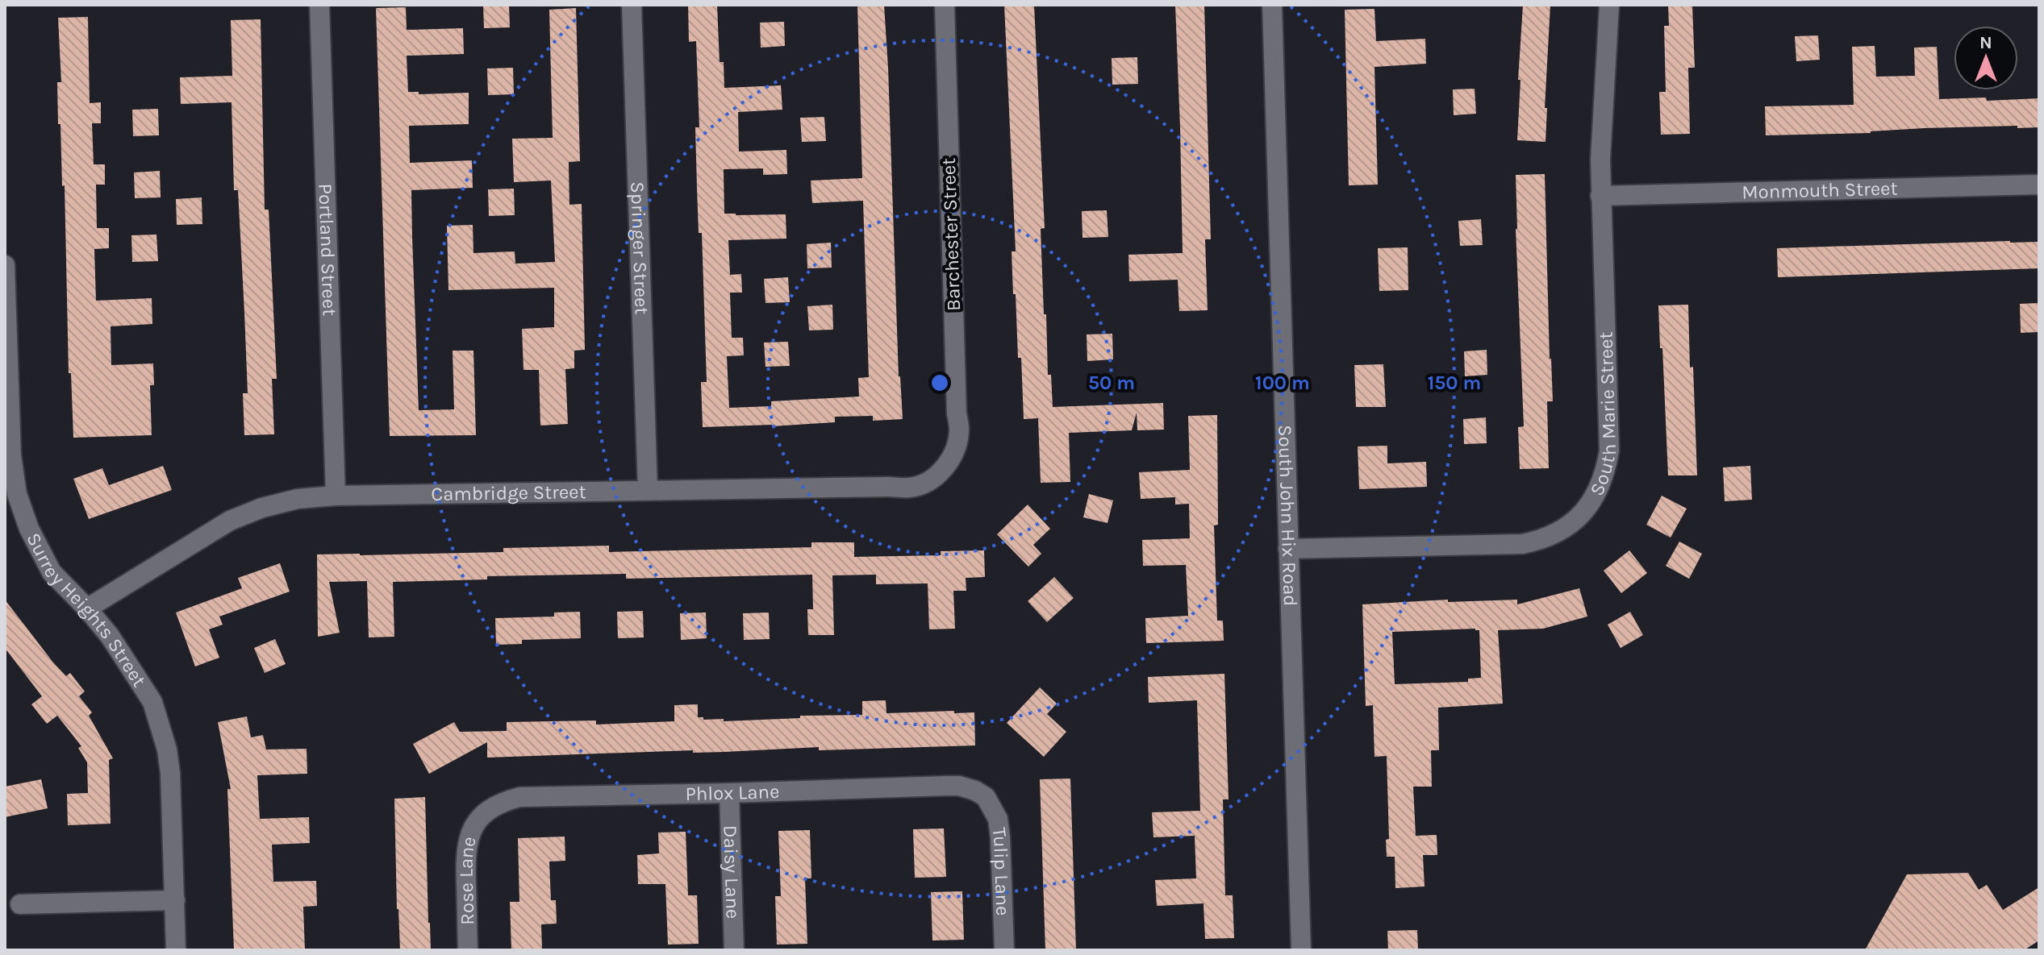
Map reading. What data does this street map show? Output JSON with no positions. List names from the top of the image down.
{
  "streets": {
    "street": [
      "Monmouth Street",
      "Barchester Street",
      "Springer Street",
      "Portland Street",
      "South Marie Street",
      "Cambridge Street",
      "South John Hix Road",
      "Surrey Heights Street",
      "Phlox Lane",
      "Daisy Lane",
      "Tulip Lane",
      "Rose Lane"
    ]
  },
  "crossings": [
    ["Monmouth Street", "South Marie Street"],
    ["Barchester Street", "Cambridge Street"],
    ["Springer Street", "Cambridge Street"],
    ["Portland Street", "Cambridge Street"],
    ["South Marie Street", "South John Hix Road"],
    ["Cambridge Street", "Surrey Heights Street"],
    ["Phlox Lane", "Daisy Lane"],
    ["Phlox Lane", "Tulip Lane"],
    ["Phlox Lane", "Rose Lane"]
  ],
  "north": "top",
  "rings": ["50 m", "100 m", "150 m"]
}
